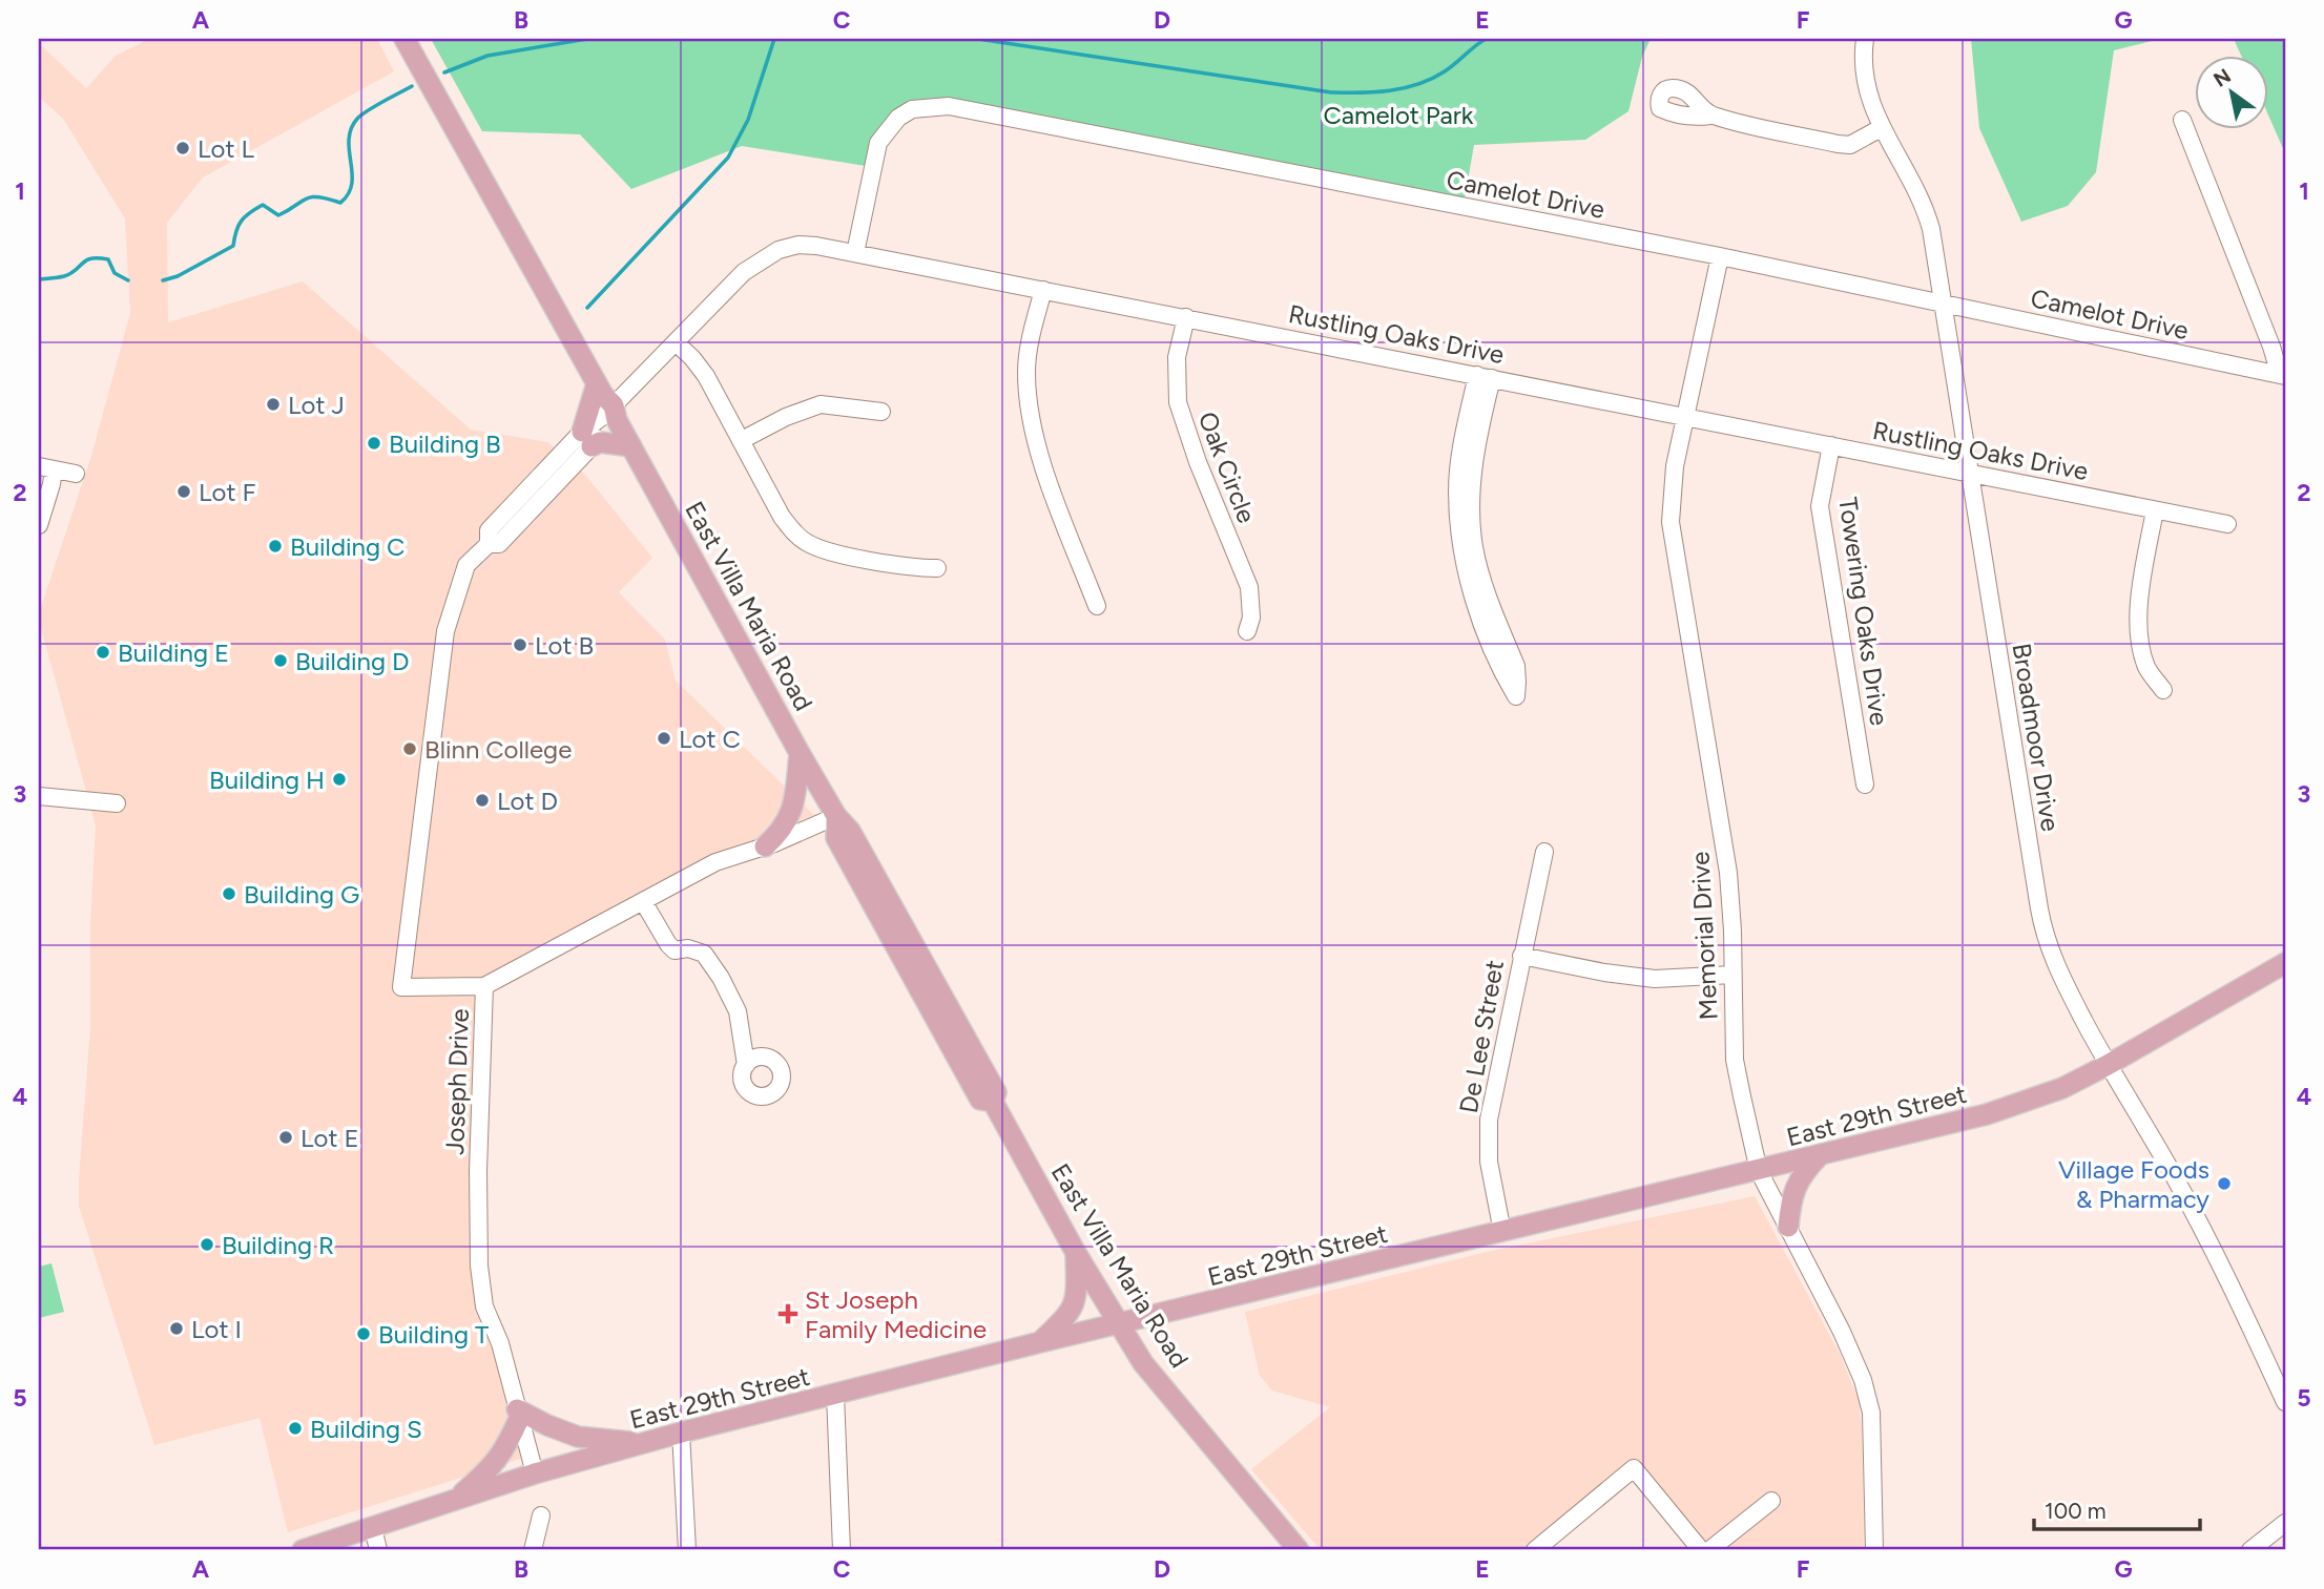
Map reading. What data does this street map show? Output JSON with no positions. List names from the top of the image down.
{
  "streets": {
    "main road": ["East Villa Maria Road", "East 29th Street"],
    "street": [
      "Camelot Drive",
      "Rustling Oaks Drive",
      "Oak Circle",
      "Towering Oaks Drive",
      "Broadmoor Drive",
      "Memorial Drive",
      "De Lee Street",
      "Joseph Drive"
    ]
  },
  "crossings": [
    ["Camelot Drive", "Rustling Oaks Drive"],
    ["Camelot Drive", "Broadmoor Drive"],
    ["Camelot Drive", "Memorial Drive"],
    ["Rustling Oaks Drive", "Oak Circle"],
    ["Rustling Oaks Drive", "East Villa Maria Road"],
    ["Rustling Oaks Drive", "Towering Oaks Drive"],
    ["Rustling Oaks Drive", "Broadmoor Drive"],
    ["Rustling Oaks Drive", "Memorial Drive"],
    ["Rustling Oaks Drive", "Joseph Drive"],
    ["East Villa Maria Road", "Joseph Drive"],
    ["East Villa Maria Road", "East 29th Street"],
    ["Broadmoor Drive", "East 29th Street"],
    ["Memorial Drive", "East 29th Street"],
    ["De Lee Street", "East 29th Street"],
    ["Joseph Drive", "East 29th Street"]
  ],
  "parks": ["Camelot Park"],
  "places": {
    "other": [
      "Lot L",
      "Lot J",
      "Building B",
      "Lot F",
      "Building C",
      "Lot B",
      "Building E",
      "Building D",
      "Lot C",
      "Blinn College",
      "Building H",
      "Lot D",
      "Building G",
      "Lot E",
      "Village Foods & Pharmacy",
      "Building R",
      "Lot I",
      "Building T",
      "Building S"
    ],
    "health": ["St Joseph Family Medicine"]
  },
  "scale_bar": "100 m",
  "north": "top left",
  "grid": {
    "columns": [
      "A",
      "B",
      "C",
      "D",
      "E",
      "F",
      "G"
    ],
    "rows": [
      "1",
      "2",
      "3",
      "4",
      "5"
    ]
  }
}
